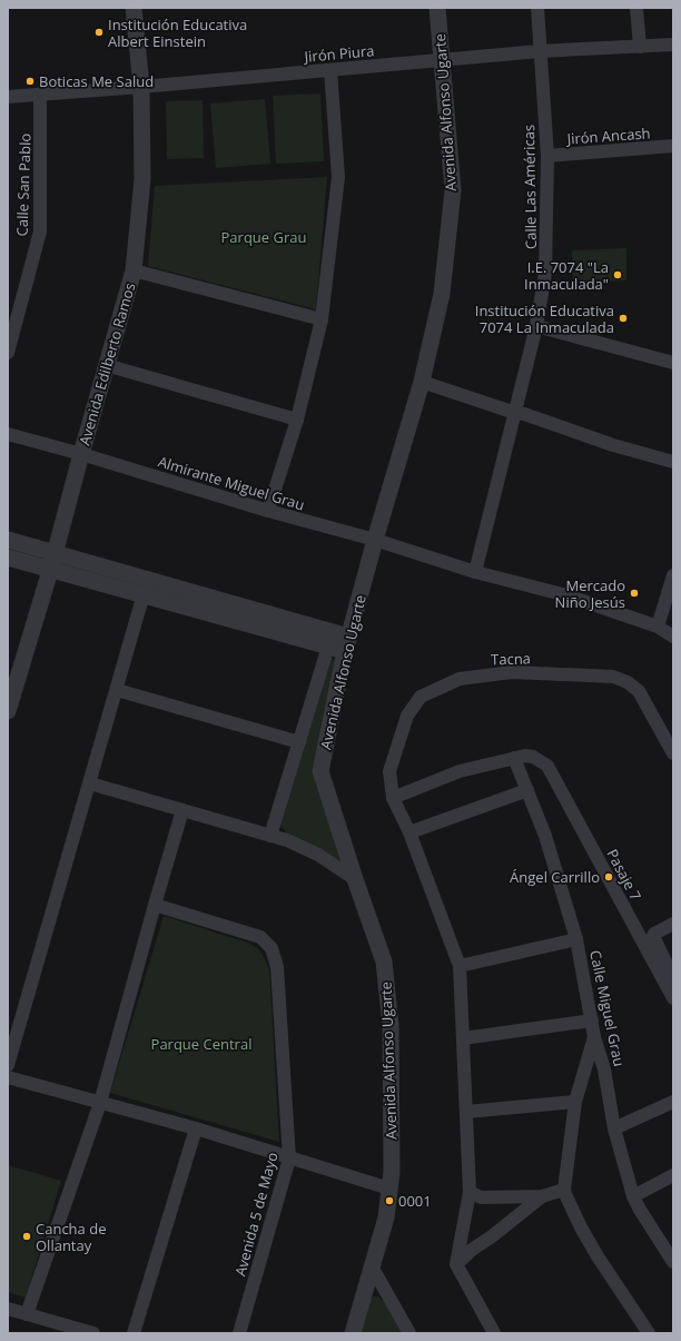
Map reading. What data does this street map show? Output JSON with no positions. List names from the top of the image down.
{
  "streets": {
    "street": [
      "Jirón Piura",
      "Avenida Alfonso Ugarte",
      "Jirón Ancash",
      "Calle San Pablo",
      "Calle Las Américas",
      "Avenida Edilberto Ramos",
      "Almirante Miguel Grau",
      "Tacna",
      "Pasaje 7",
      "Calle Miguel Grau",
      "Avenida 5 de Mayo"
    ]
  },
  "crossings": [
    ["Jirón Piura", "Avenida Alfonso Ugarte"],
    ["Jirón Piura", "Calle San Pablo"],
    ["Jirón Piura", "Calle Las Américas"],
    ["Jirón Piura", "Avenida Edilberto Ramos"],
    ["Avenida Alfonso Ugarte", "Almirante Miguel Grau"],
    ["Jirón Ancash", "Calle Las Américas"],
    ["Calle Las Américas", "Almirante Miguel Grau"],
    ["Avenida Edilberto Ramos", "Almirante Miguel Grau"],
    ["Pasaje 7", "Calle Miguel Grau"]
  ],
  "parks": ["Parque Grau", "Parque Central"],
  "places": [
    "Institución Educativa Albert Einstein",
    "Boticas Me Salud",
    "I.E. 7074 \"La Inmaculada\"",
    "Institución Educativa 7074 La Inmaculada",
    "Mercado Niño Jesús",
    "Ángel Carrillo",
    "0001",
    "Cancha de Ollantay"
  ]
}
